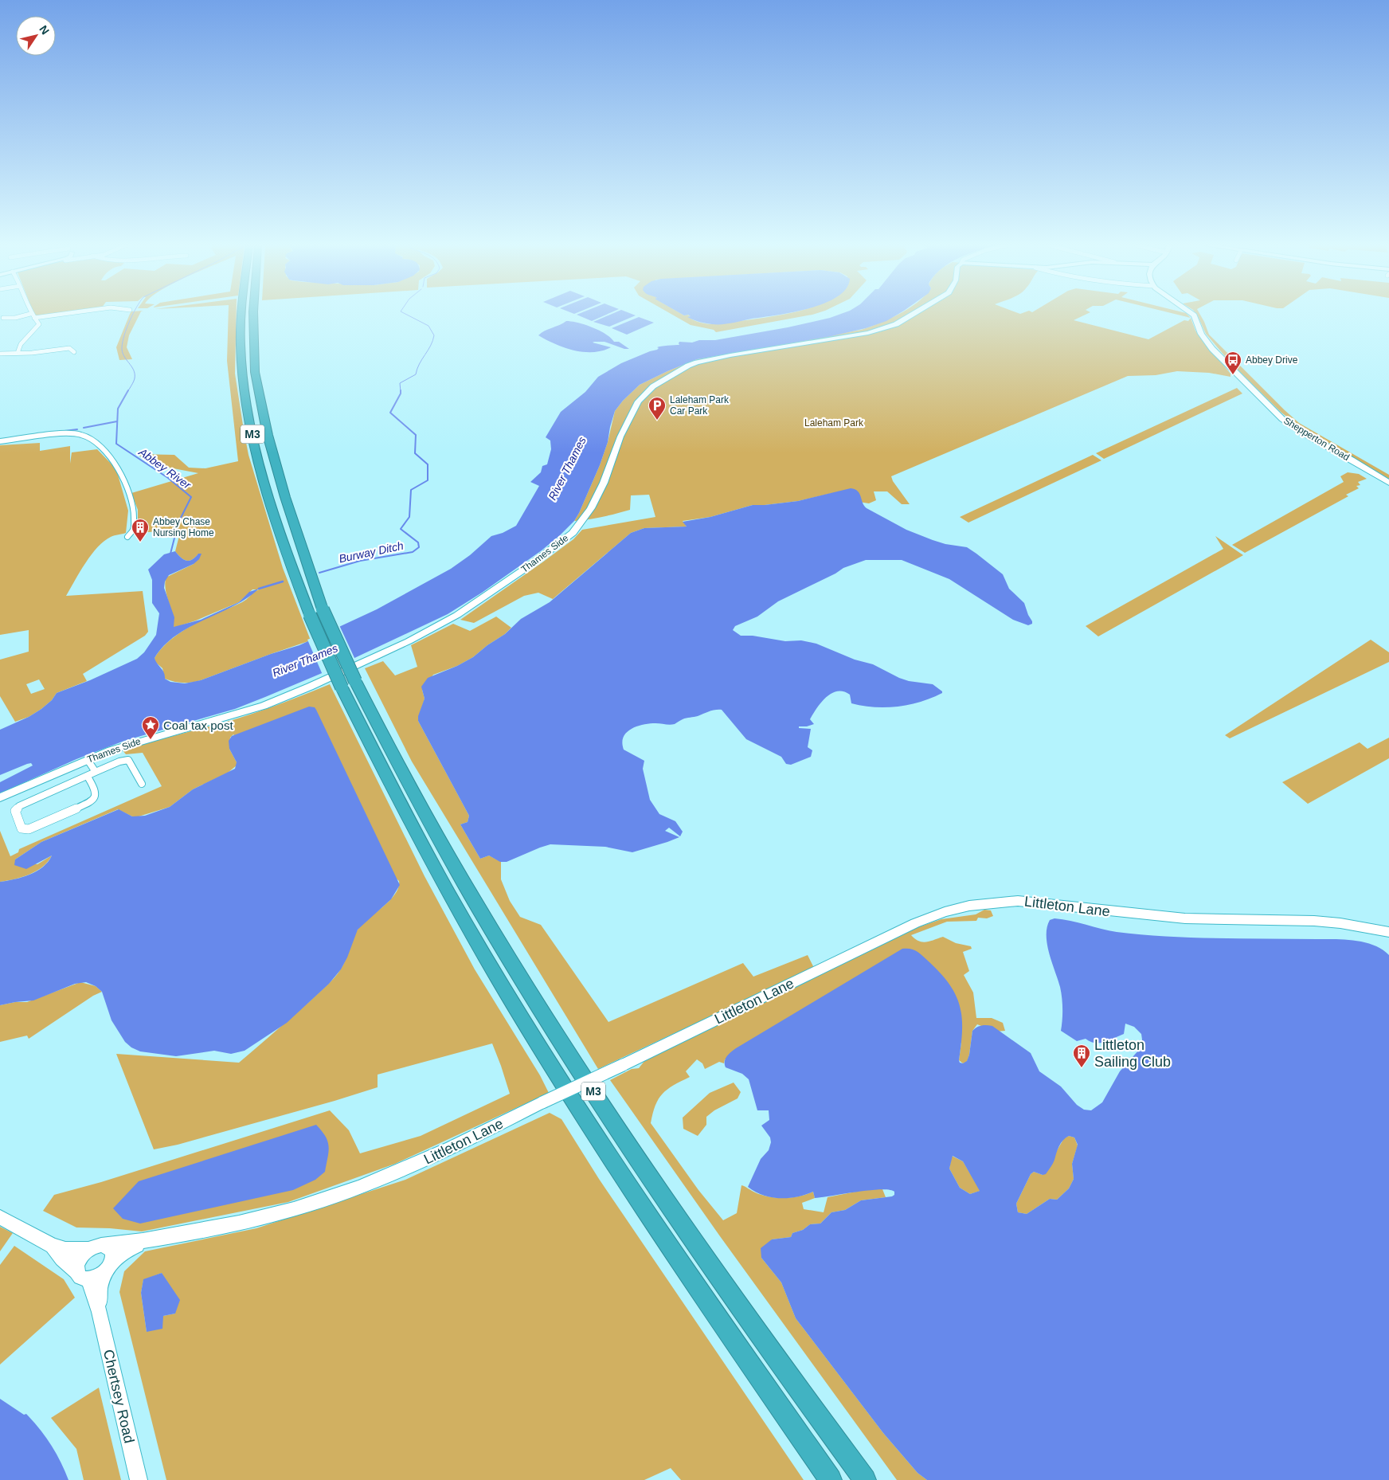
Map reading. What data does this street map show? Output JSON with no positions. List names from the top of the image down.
{
  "streets": {
    "highway": ["M3"],
    "street": [
      "Shepperton Road",
      "Thames Side",
      "Littleton Lane",
      "Chertsey Road"
    ]
  },
  "water": ["Abbey River", "River Thames", "Burway Ditch"],
  "parks": ["Laleham Park"],
  "places": {
    "bus stop": ["Abbey Drive"],
    "parking": ["Laleham Park Car Park"],
    "building": ["Abbey Chase Nursing Home", "Littleton Sailing Club"],
    "place": ["Coal tax post"]
  },
  "north": "top right"
}
